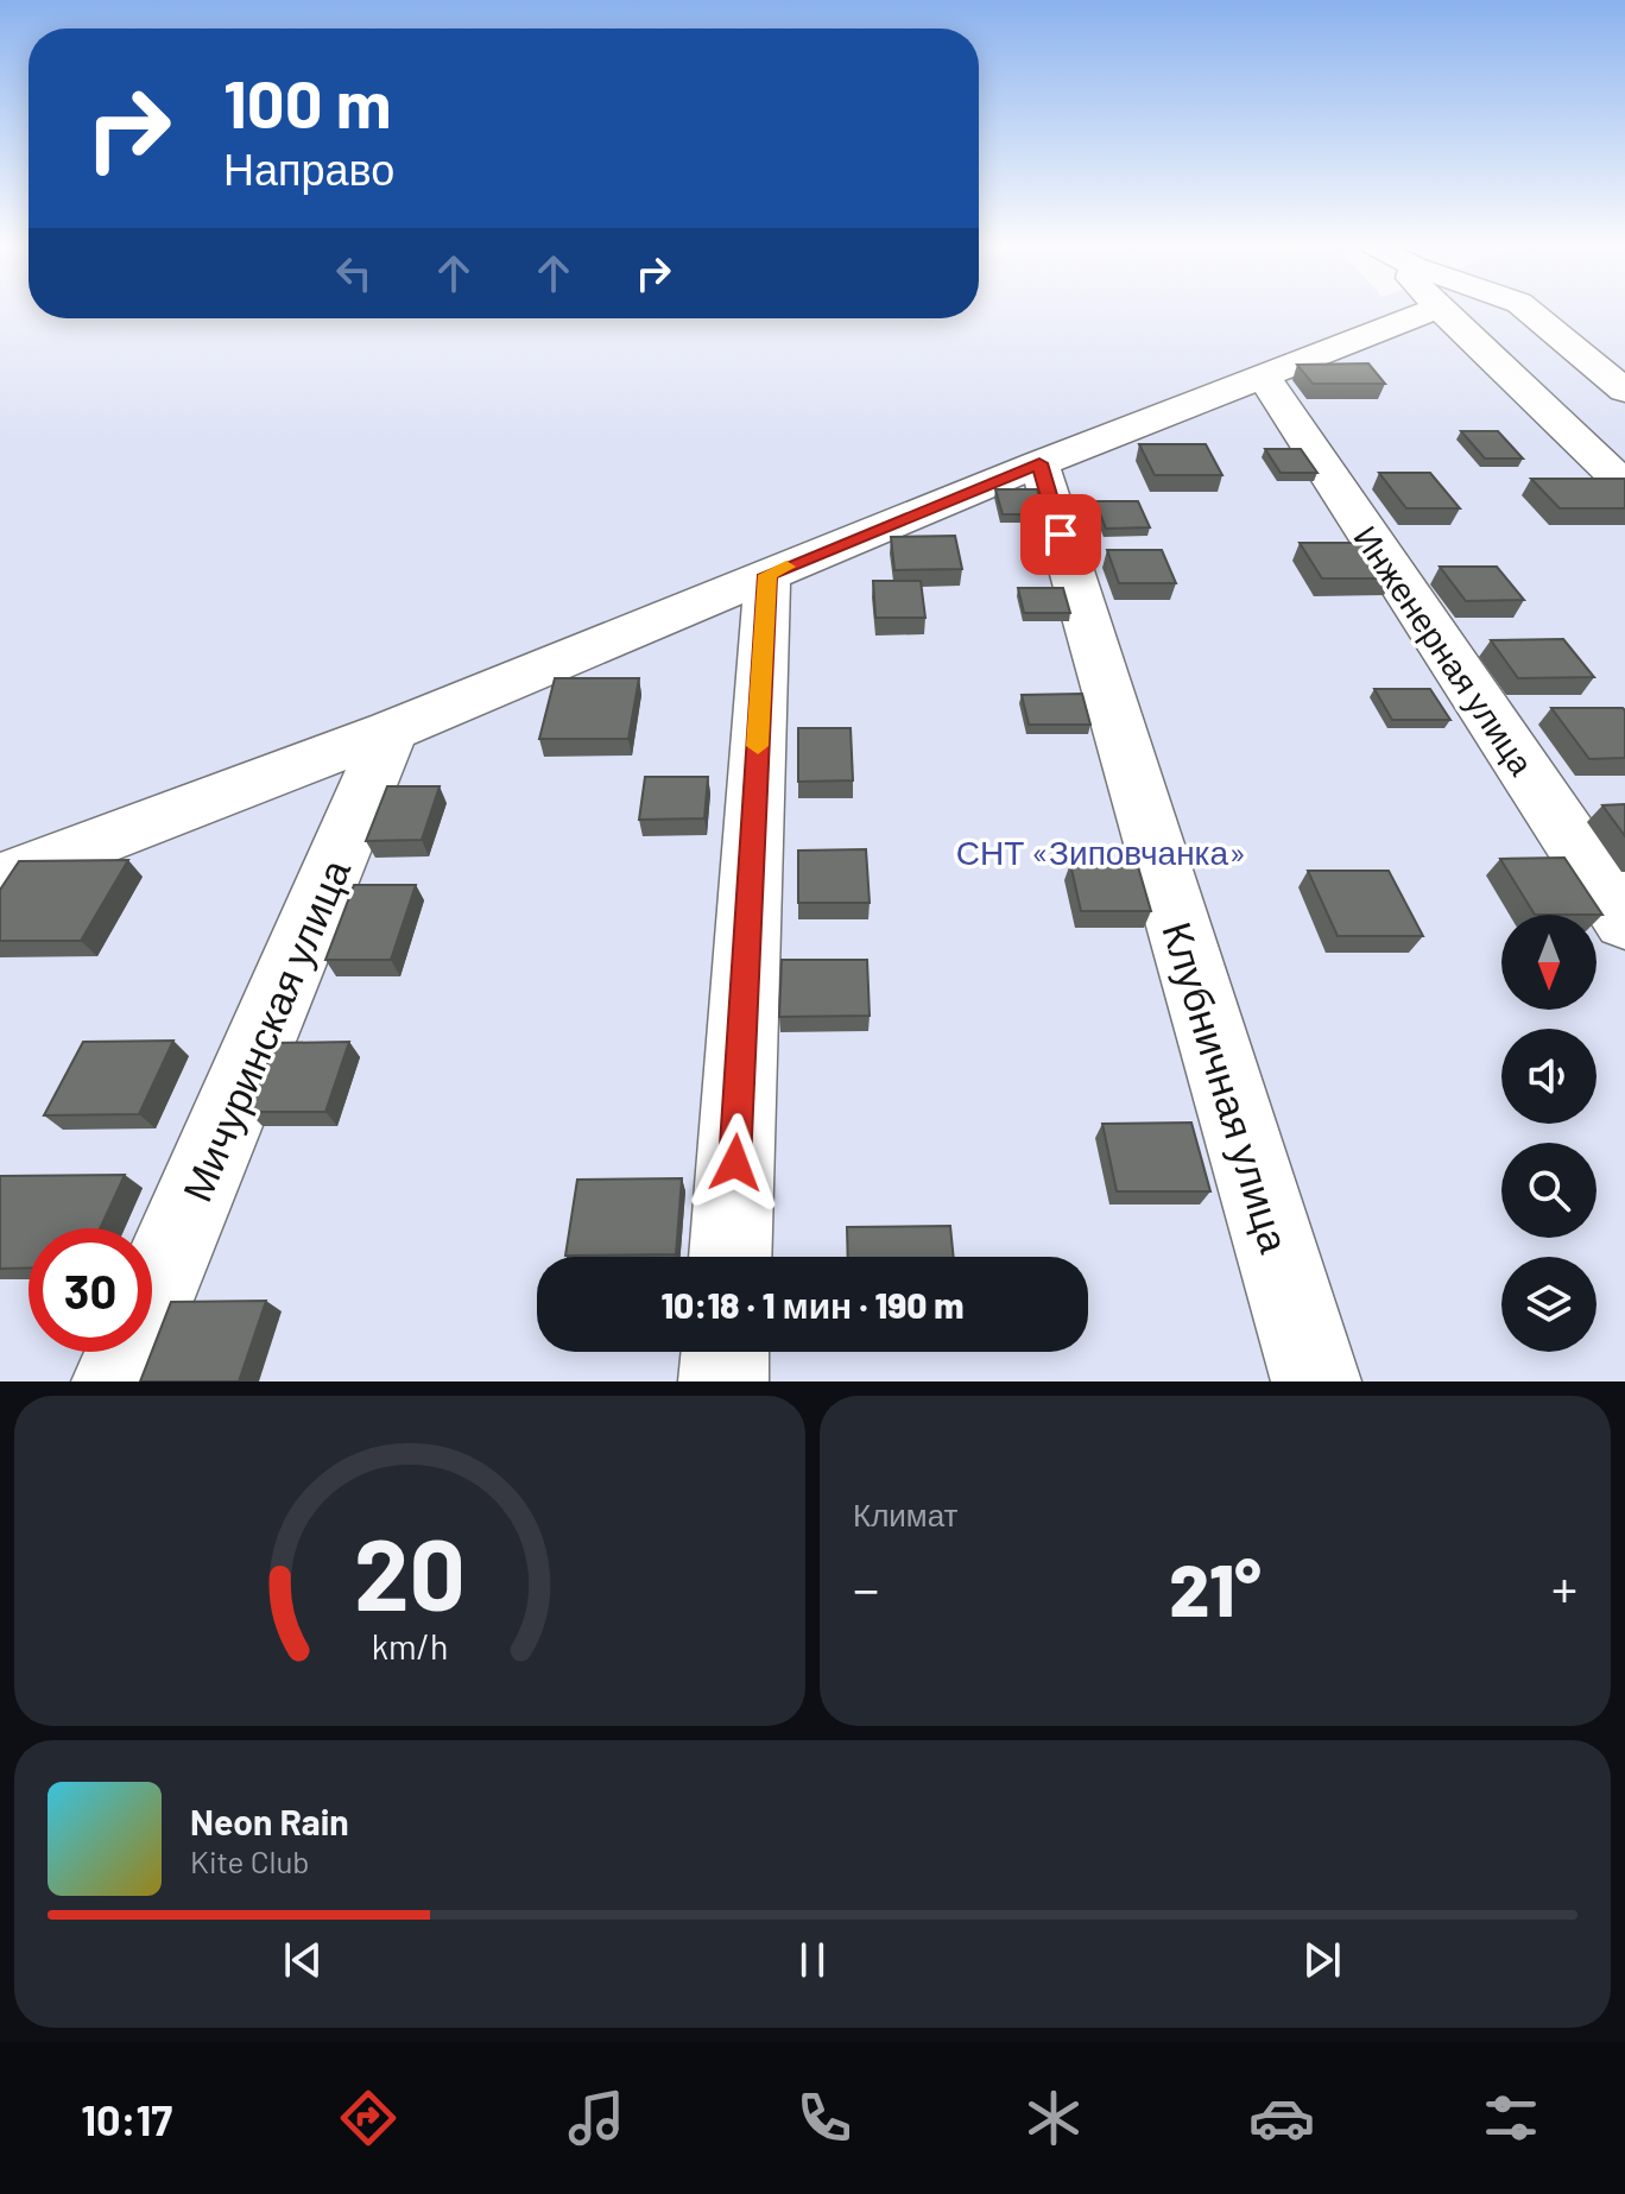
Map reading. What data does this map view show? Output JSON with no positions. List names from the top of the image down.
{
  "streets": {
    "street": ["Инженерная улица", "Мичуринская улица", "Клубничная улица"]
  },
  "parks": ["СНТ «Зиповчанка»"],
  "north": "bottom",
  "page": {
    "turn": ["100 m", "Направо"],
    "limit": "30",
    "trip": "10:18 · 1 мин · 190 m",
    "tile": "Климат",
    "heat": ["−", "21°", "+"],
    "song": ["Neon Rain", "Kite Club"],
    "tabs": "10:17",
    "gauge": ["20", "km/h"]
  }
}
